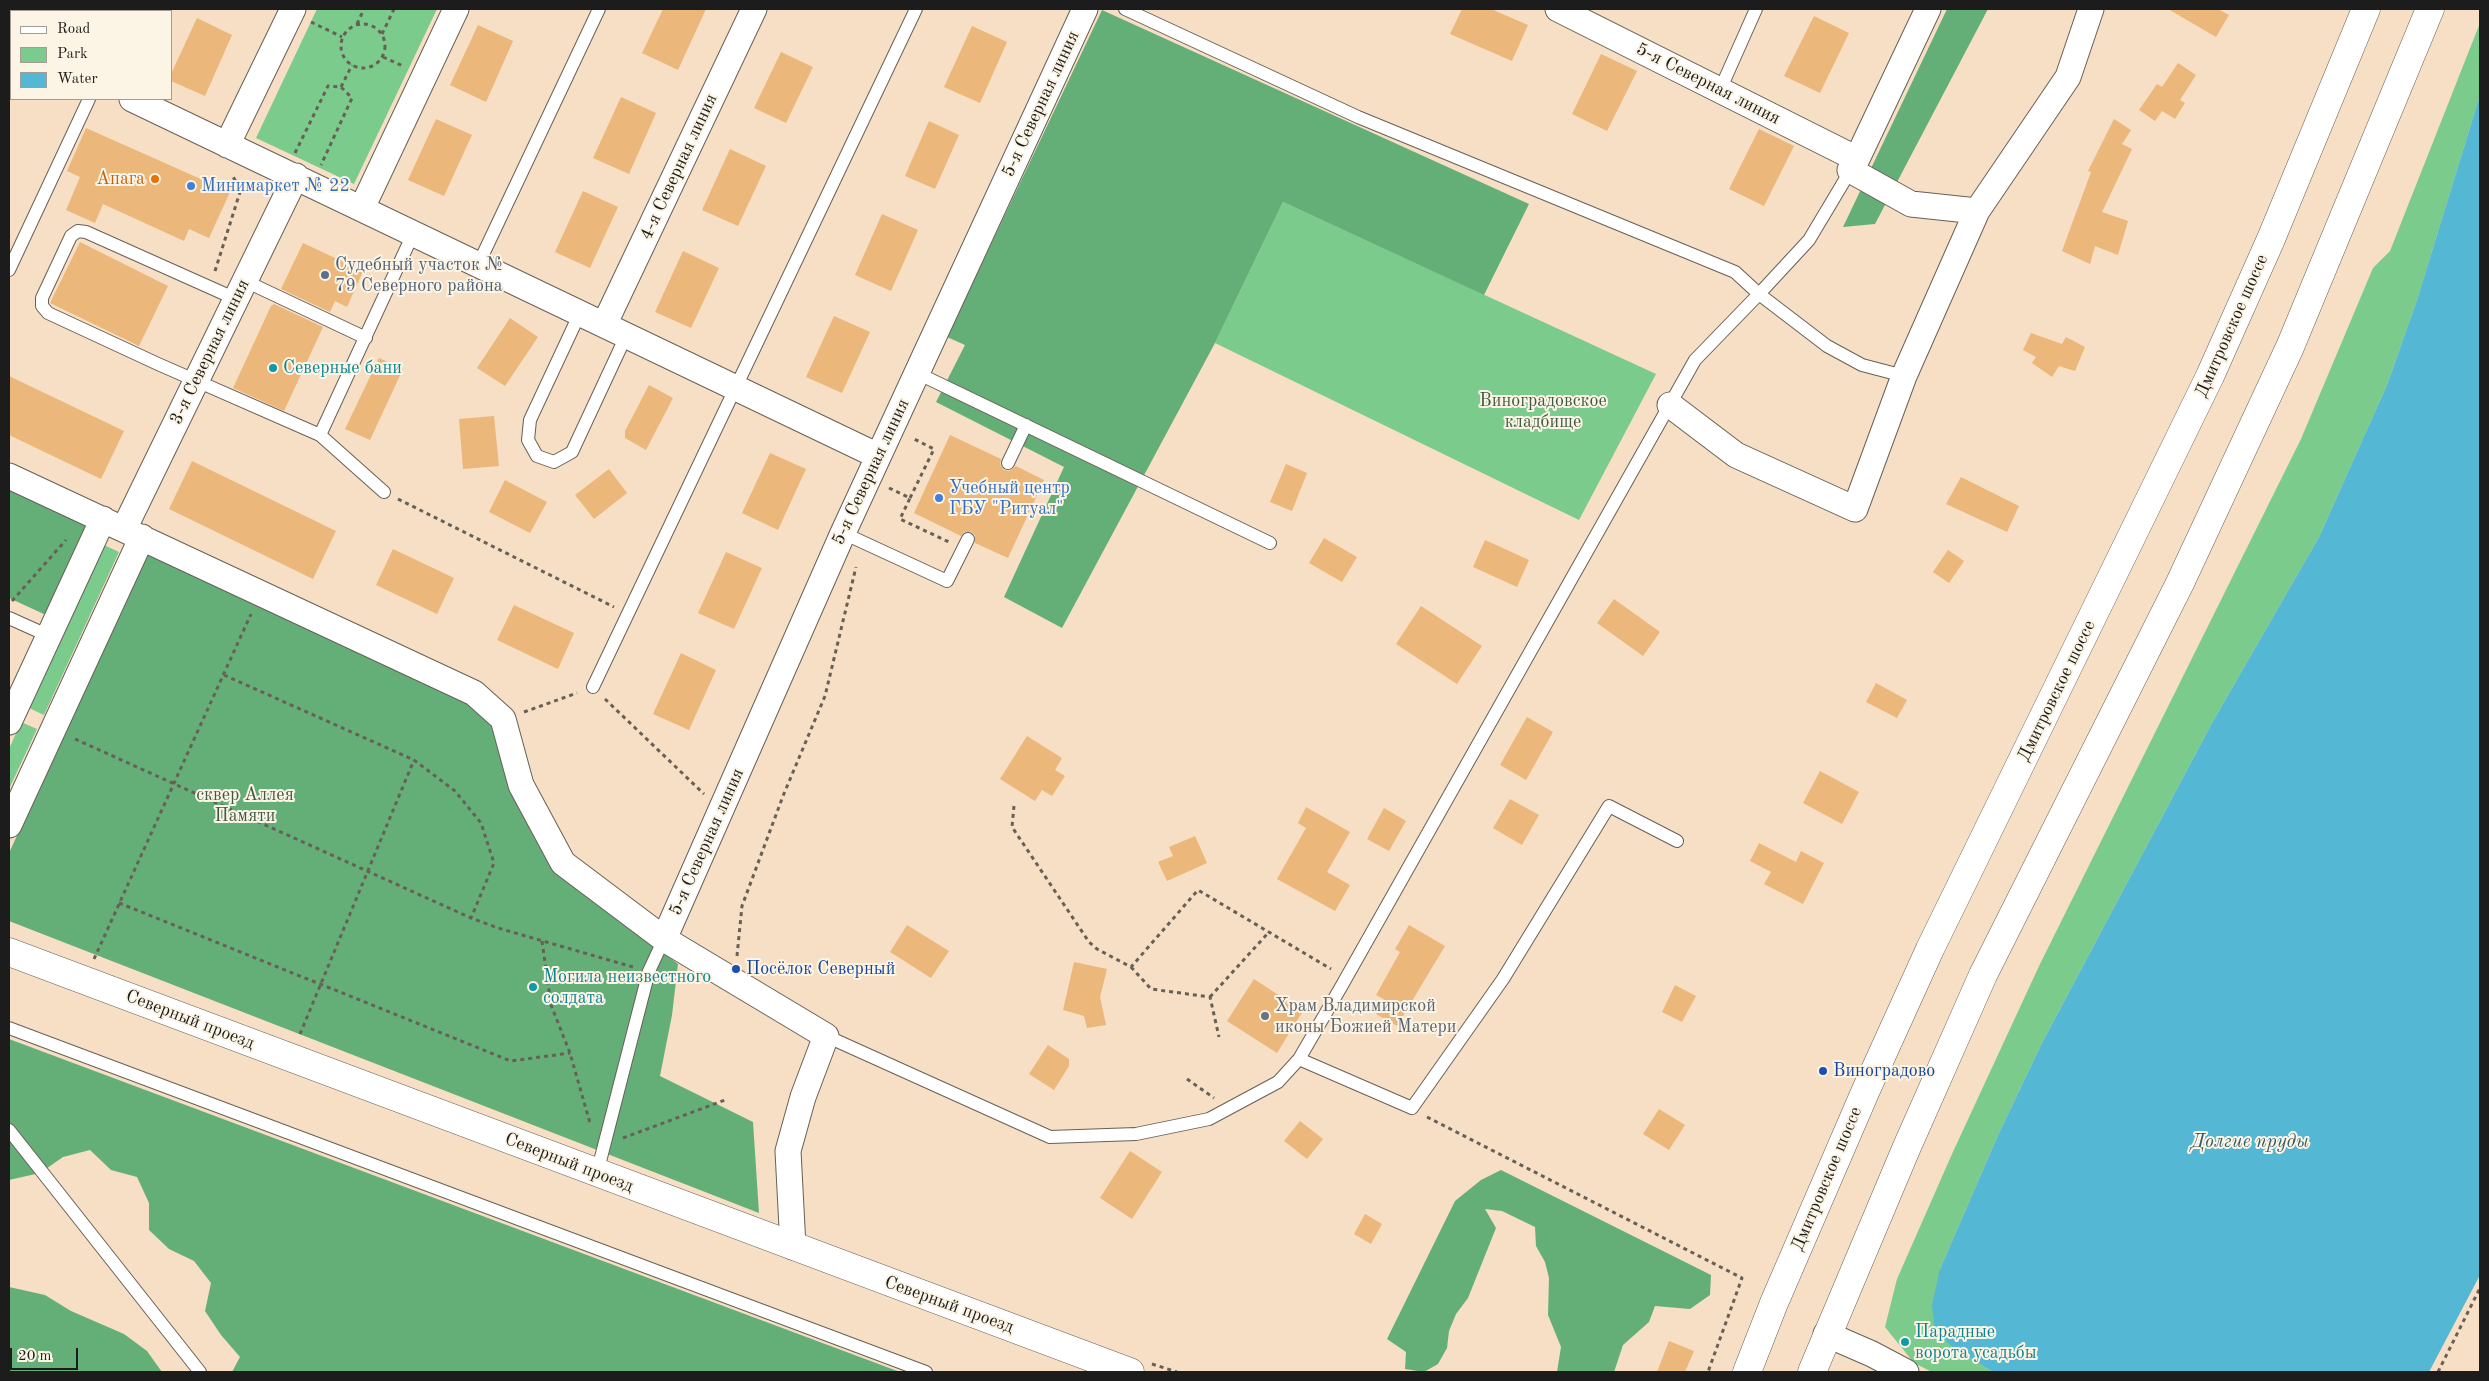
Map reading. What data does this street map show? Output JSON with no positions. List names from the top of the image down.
{
  "streets": {
    "main road": ["Дмитровское шоссе", "Северный проезд"],
    "street": ["5-я Северная линия", "4-я Северная линия", "3-я Северная линия"]
  },
  "water": ["Долгие пруды"],
  "parks": ["Виноградовское кладбище", "сквер Аллея Памяти"],
  "places": [
    "Апага",
    "Минимаркет № 22",
    "Судебный участок № 79 Северного района",
    "Северные бани",
    "Учебный центр ГБУ \"Ритуал\"",
    "Посёлок Северный",
    "Могила неизвестного солдата",
    "Храм Владимирской иконы Божией Матери",
    "Виноградово",
    "Парадные ворота усадьбы"
  ],
  "legend": ["Road", "Park", "Water"],
  "scale_bar": "20 m"
}
